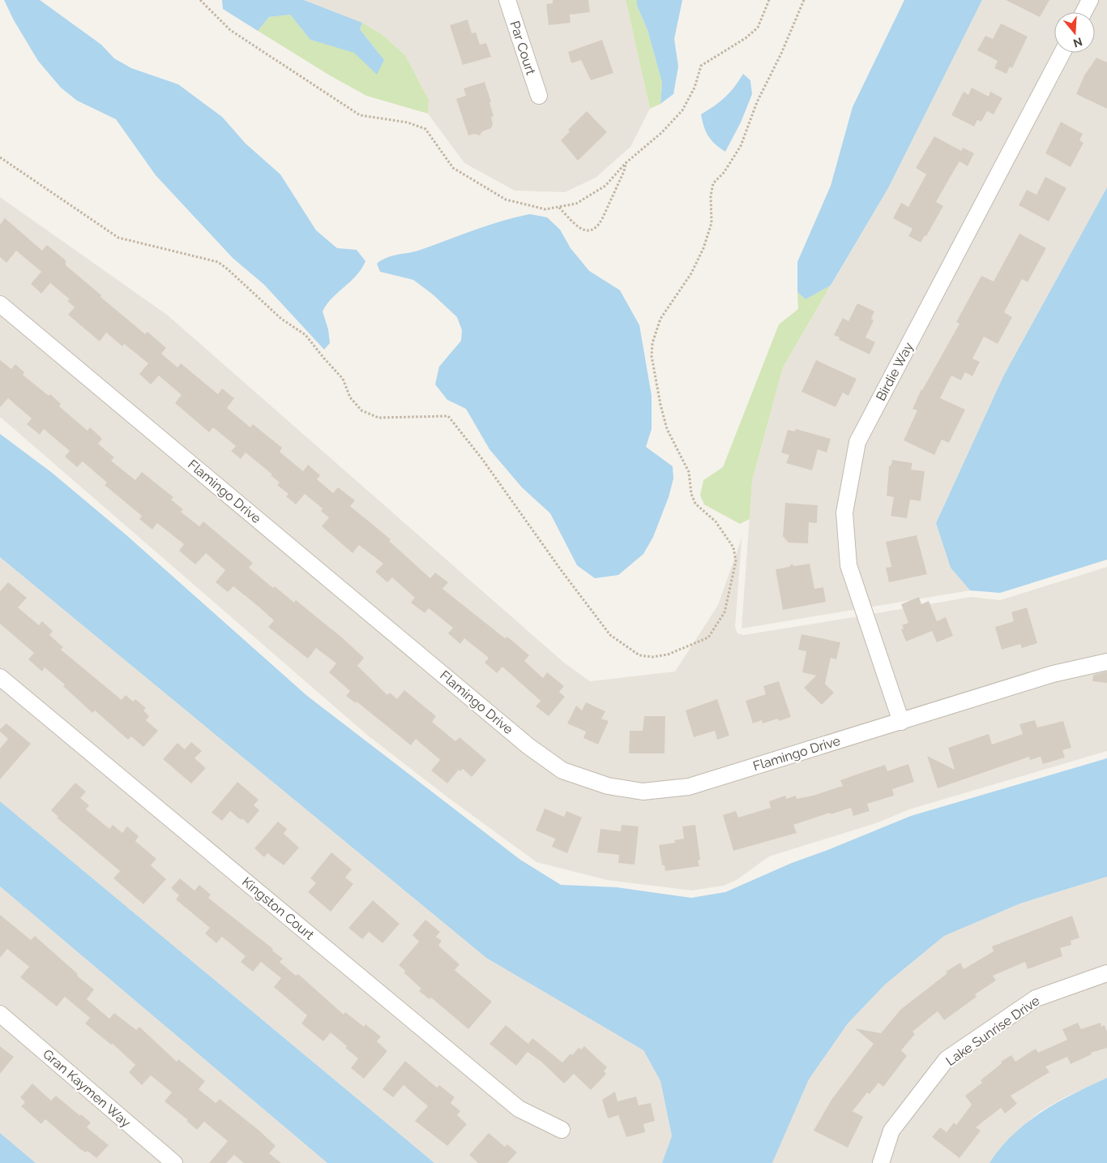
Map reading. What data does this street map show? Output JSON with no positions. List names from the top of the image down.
{
  "streets": {
    "street": [
      "Par Court",
      "Birdie Way",
      "Flamingo Drive",
      "Kingston Court",
      "Lake Sunrise Drive",
      "Gran Kaymen Way"
    ]
  },
  "crossings": [
    ["Birdie Way", "Flamingo Drive"]
  ],
  "north": "bottom"
}
